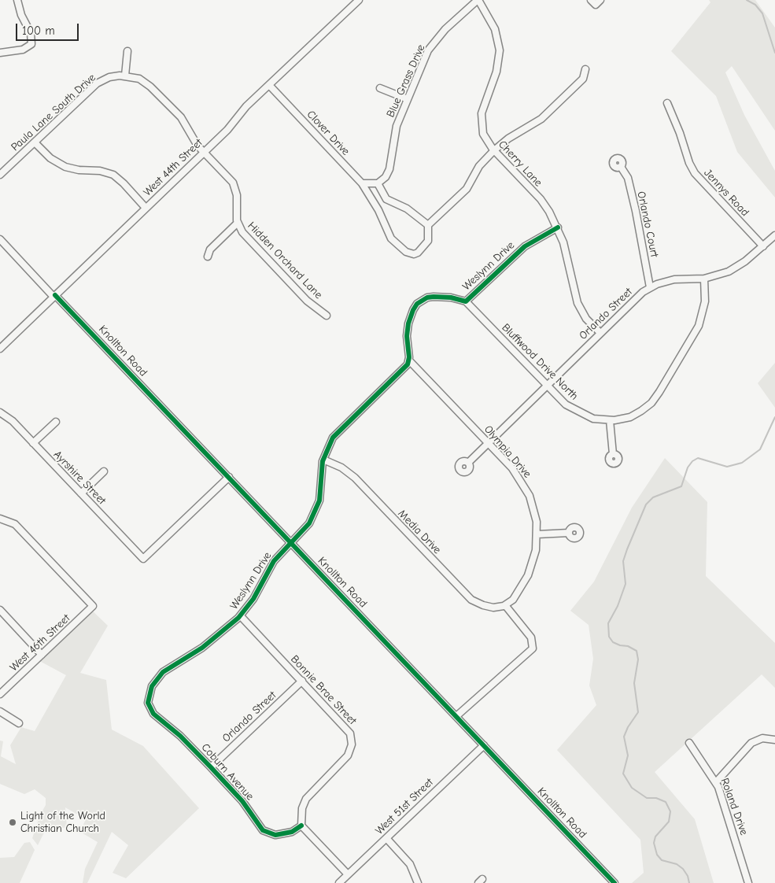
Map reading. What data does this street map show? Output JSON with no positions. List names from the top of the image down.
{
  "streets": {
    "street": [
      "Blue Grass Drive",
      "Paula Lane South Drive",
      "Clover Drive",
      "Cherry Lane",
      "West 44th Street",
      "Jennys Road",
      "Orlando Court",
      "Hidden Orchard Lane",
      "Weslynn Drive",
      "Orlando Street",
      "Knollton Road",
      "Bluffwood Drive North",
      "Olympia Drive",
      "Ayrshire Street",
      "Media Drive",
      "West 46th Street",
      "Bonnie Brae Street",
      "Coburn Avenue",
      "West 51st Street",
      "Roland Drive"
    ]
  },
  "crossings": [
    ["Blue Grass Drive", "Cherry Lane"],
    ["Paula Lane South Drive", "Hidden Orchard Lane"],
    ["Clover Drive", "West 44th Street"],
    ["Cherry Lane", "Weslynn Drive"],
    ["Cherry Lane", "Orlando Street"],
    ["West 44th Street", "Hidden Orchard Lane"],
    ["West 44th Street", "Knollton Road"],
    ["Jennys Road", "Orlando Street"],
    ["Orlando Court", "Orlando Street"],
    ["Weslynn Drive", "Knollton Road"],
    ["Weslynn Drive", "Bluffwood Drive North"],
    ["Weslynn Drive", "Olympia Drive"],
    ["Weslynn Drive", "Media Drive"],
    ["Weslynn Drive", "Bonnie Brae Street"],
    ["Weslynn Drive", "Coburn Avenue"],
    ["Orlando Street", "Bluffwood Drive North"],
    ["Orlando Street", "Olympia Drive"],
    ["Orlando Street", "Bonnie Brae Street"],
    ["Orlando Street", "Coburn Avenue"],
    ["Knollton Road", "Ayrshire Street"],
    ["Knollton Road", "West 51st Street"],
    ["Olympia Drive", "Media Drive"],
    ["Bonnie Brae Street", "Coburn Avenue"]
  ],
  "places": ["Light of the World Christian Church"],
  "scale_bar": "100 m"
}
